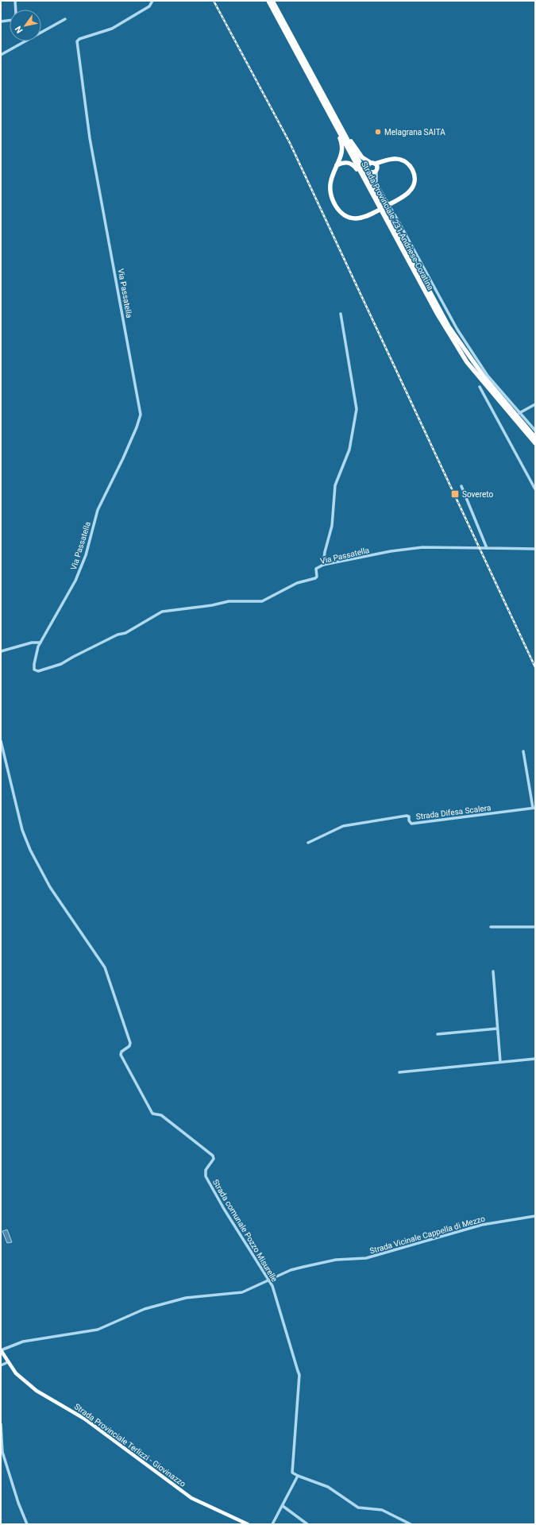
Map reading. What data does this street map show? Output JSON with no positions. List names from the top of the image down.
{
  "streets": {
    "highway": ["Strada Provinciale 231 Andriese-Coratina"],
    "main road": ["Strada Provinciale Terlizzi - Giovinazzo"],
    "street": [
      "Via Passatella",
      "Strada Difesa Scalera",
      "Strada comunale Pozzo Misurelle",
      "Strada Vicinale Cappella di Mezzo"
    ]
  },
  "crossings": [
    ["Strada comunale Pozzo Misurelle", "Strada Vicinale Cappella di Mezzo"],
    ["Strada Vicinale Cappella di Mezzo", "Strada Provinciale Terlizzi - Giovinazzo"]
  ],
  "places": {
    "other": ["Melagrana SAITA"],
    "transit": ["Sovereto"]
  },
  "north": "bottom left"
}
